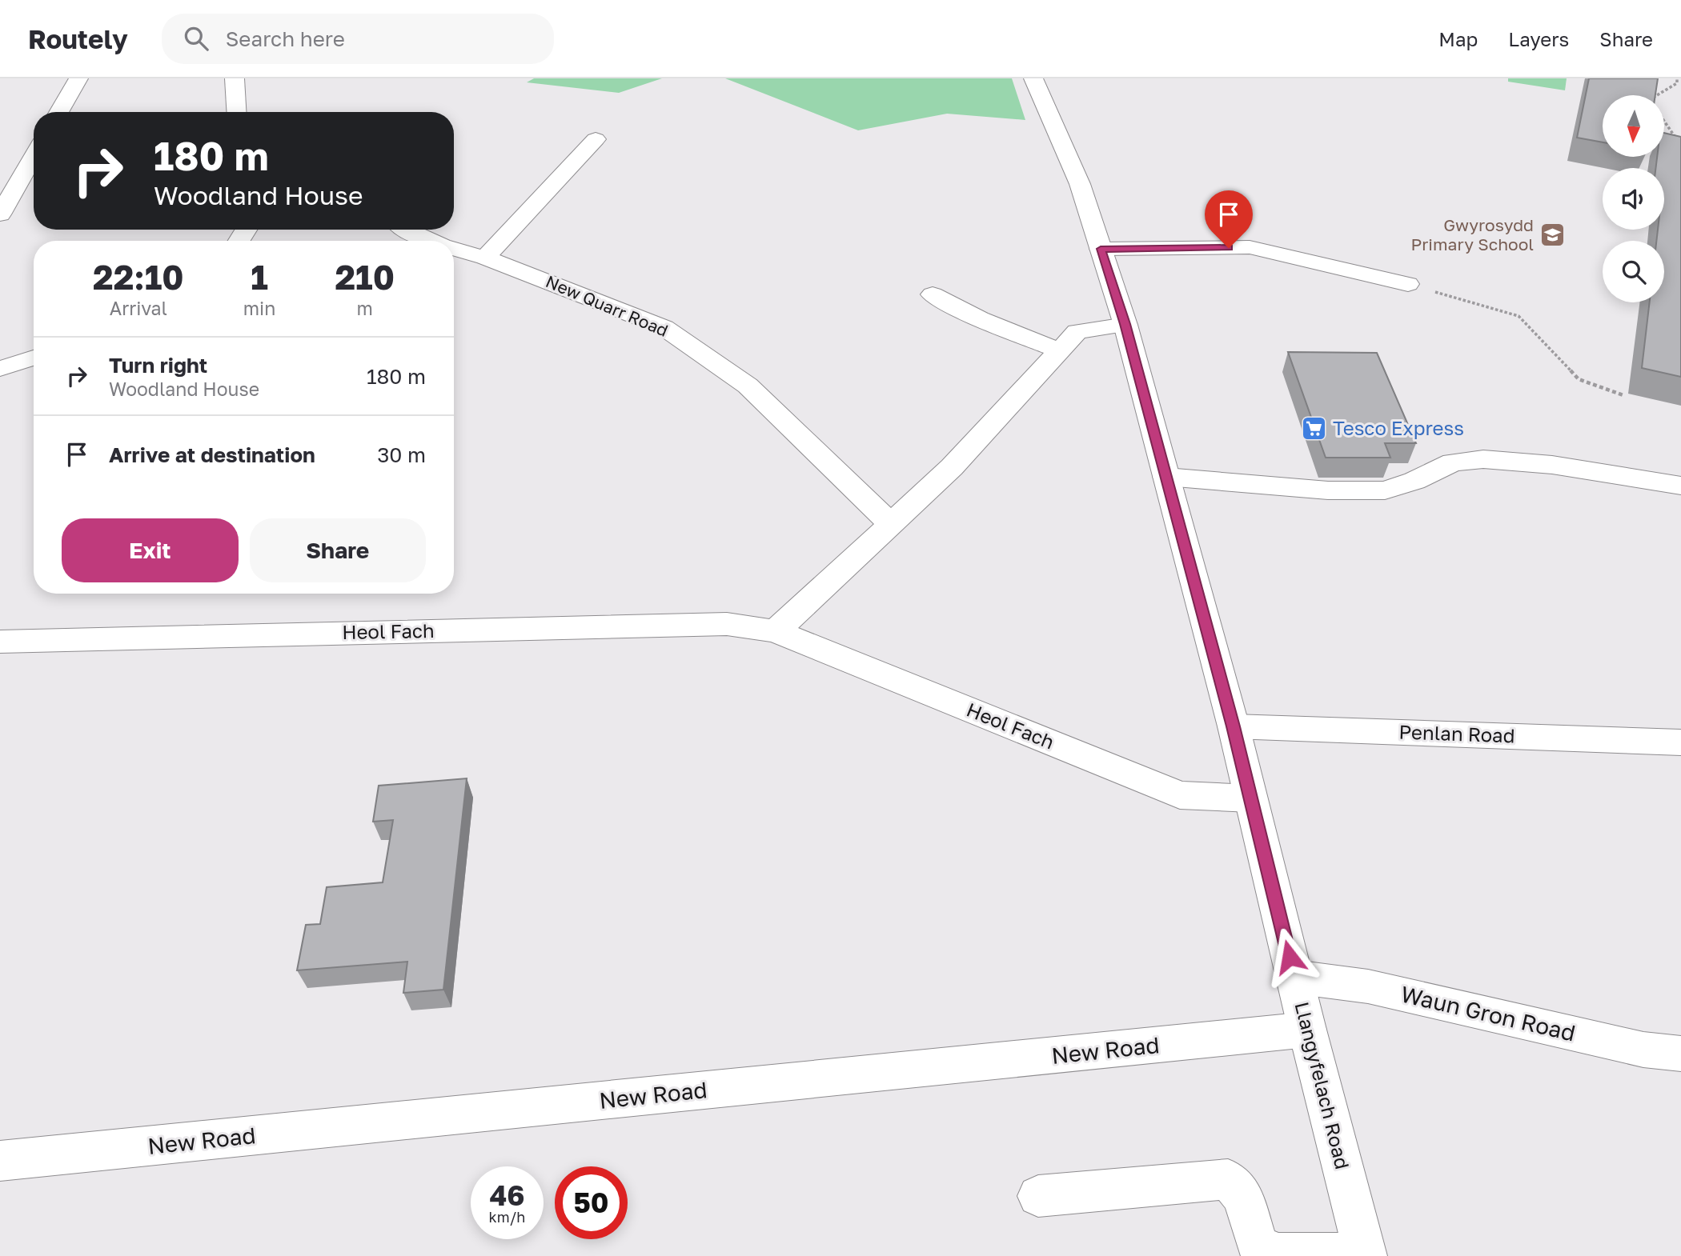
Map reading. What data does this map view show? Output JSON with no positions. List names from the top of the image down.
{
  "streets": {
    "street": [
      "New Quarr Road",
      "Heol Fach",
      "Penlan Road",
      "Waun Gron Road",
      "New Road",
      "Llangyfelach Road"
    ]
  },
  "crossings": [
    ["Heol Fach", "Llangyfelach Road"],
    ["Penlan Road", "Llangyfelach Road"],
    ["Waun Gron Road", "Llangyfelach Road"],
    ["New Road", "Llangyfelach Road"]
  ],
  "places": {
    "school or university": ["Gwyrosydd Primary School"],
    "supermarket": ["Tesco Express"]
  },
  "north": "bottom",
  "page": {
    "header": "Routely",
    "search": "Search here",
    "nav": ["Map", "Layers", "Share"],
    "turn": ["180 m", "Woodland House"],
    "eta": [
      "22:10",
      "Arrival",
      "1",
      "min",
      "210",
      "m"
    ],
    "list": [
      {
        "name": "Turn right",
        "note": "Woodland House",
        "value": "180 m"
      },
      {
        "name": "Arrive at destination",
        "value": "30 m"
      }
    ],
    "buttons": ["Exit", "Share"],
    "speed": "46 km/h",
    "limit": "50"
  }
}
